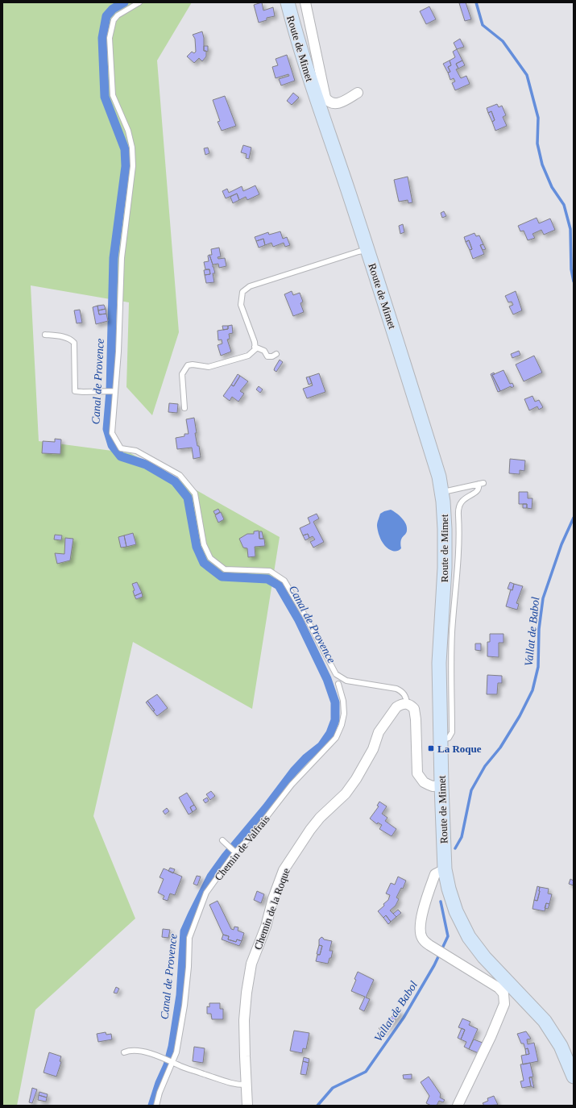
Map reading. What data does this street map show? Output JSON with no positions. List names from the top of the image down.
{
  "streets": {
    "main road": ["Route de Mimet"],
    "street": ["Chemin de la Roque"],
    "lane": ["Chemin de Valfrais"]
  },
  "water": ["Canal de Provence", "Vallat de Babol"],
  "places": {
    "transit": ["La Roque"]
  }
}
